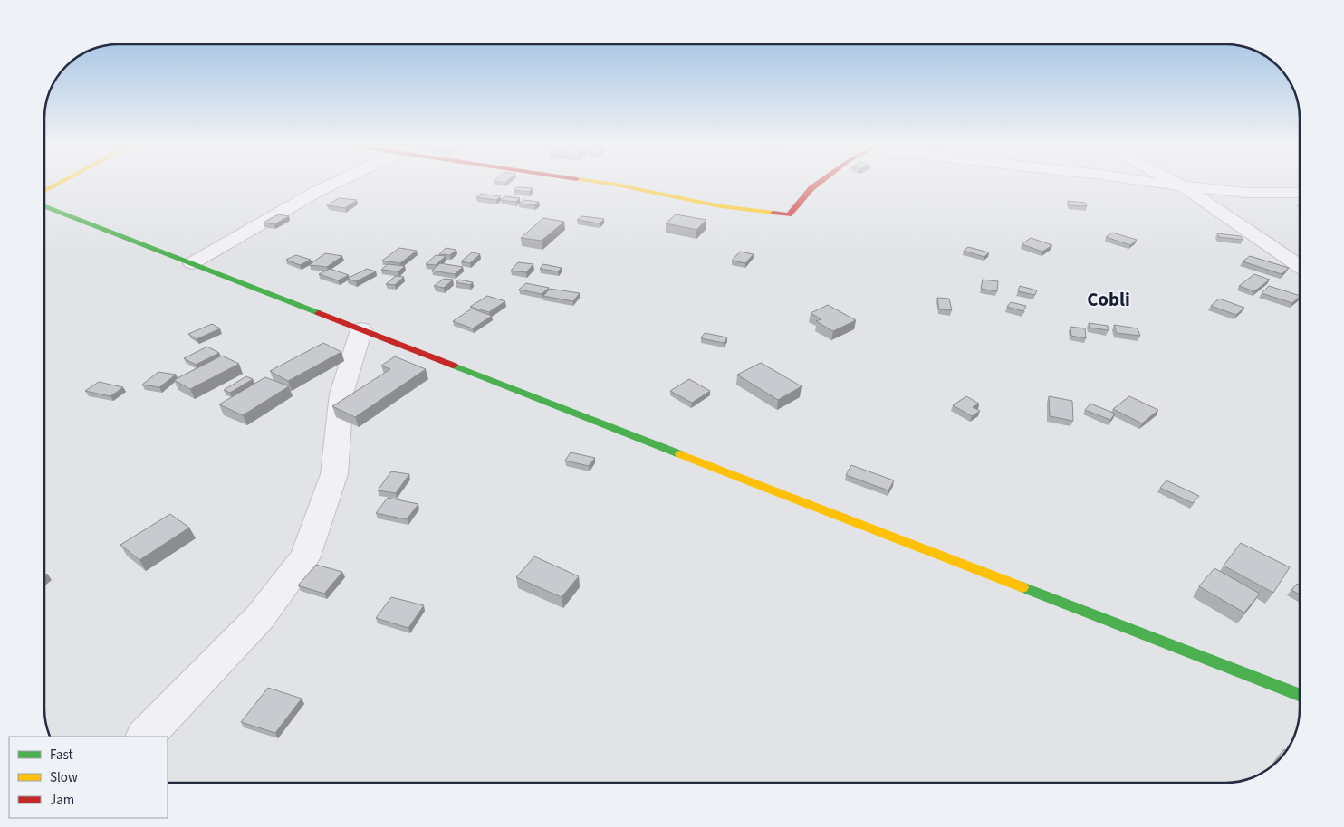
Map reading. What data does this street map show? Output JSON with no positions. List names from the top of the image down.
{
  "districts": ["Cobli"],
  "legend": ["Fast", "Slow", "Jam"]
}
